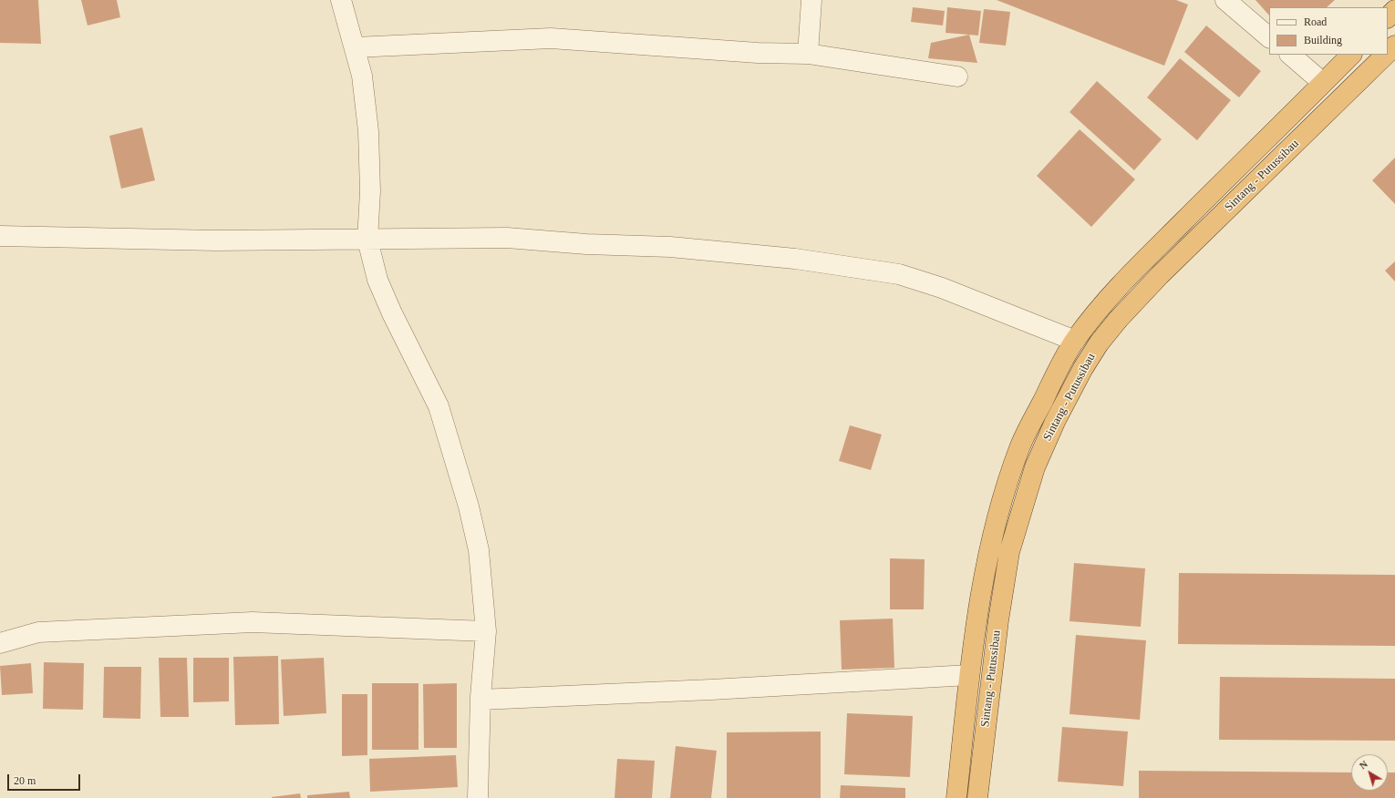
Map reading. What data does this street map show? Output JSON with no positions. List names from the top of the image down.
{
  "streets": {
    "highway": ["Sintang - Putussibau"]
  },
  "legend": ["Road", "Building"],
  "scale_bar": "20 m",
  "north": "top left"
}
